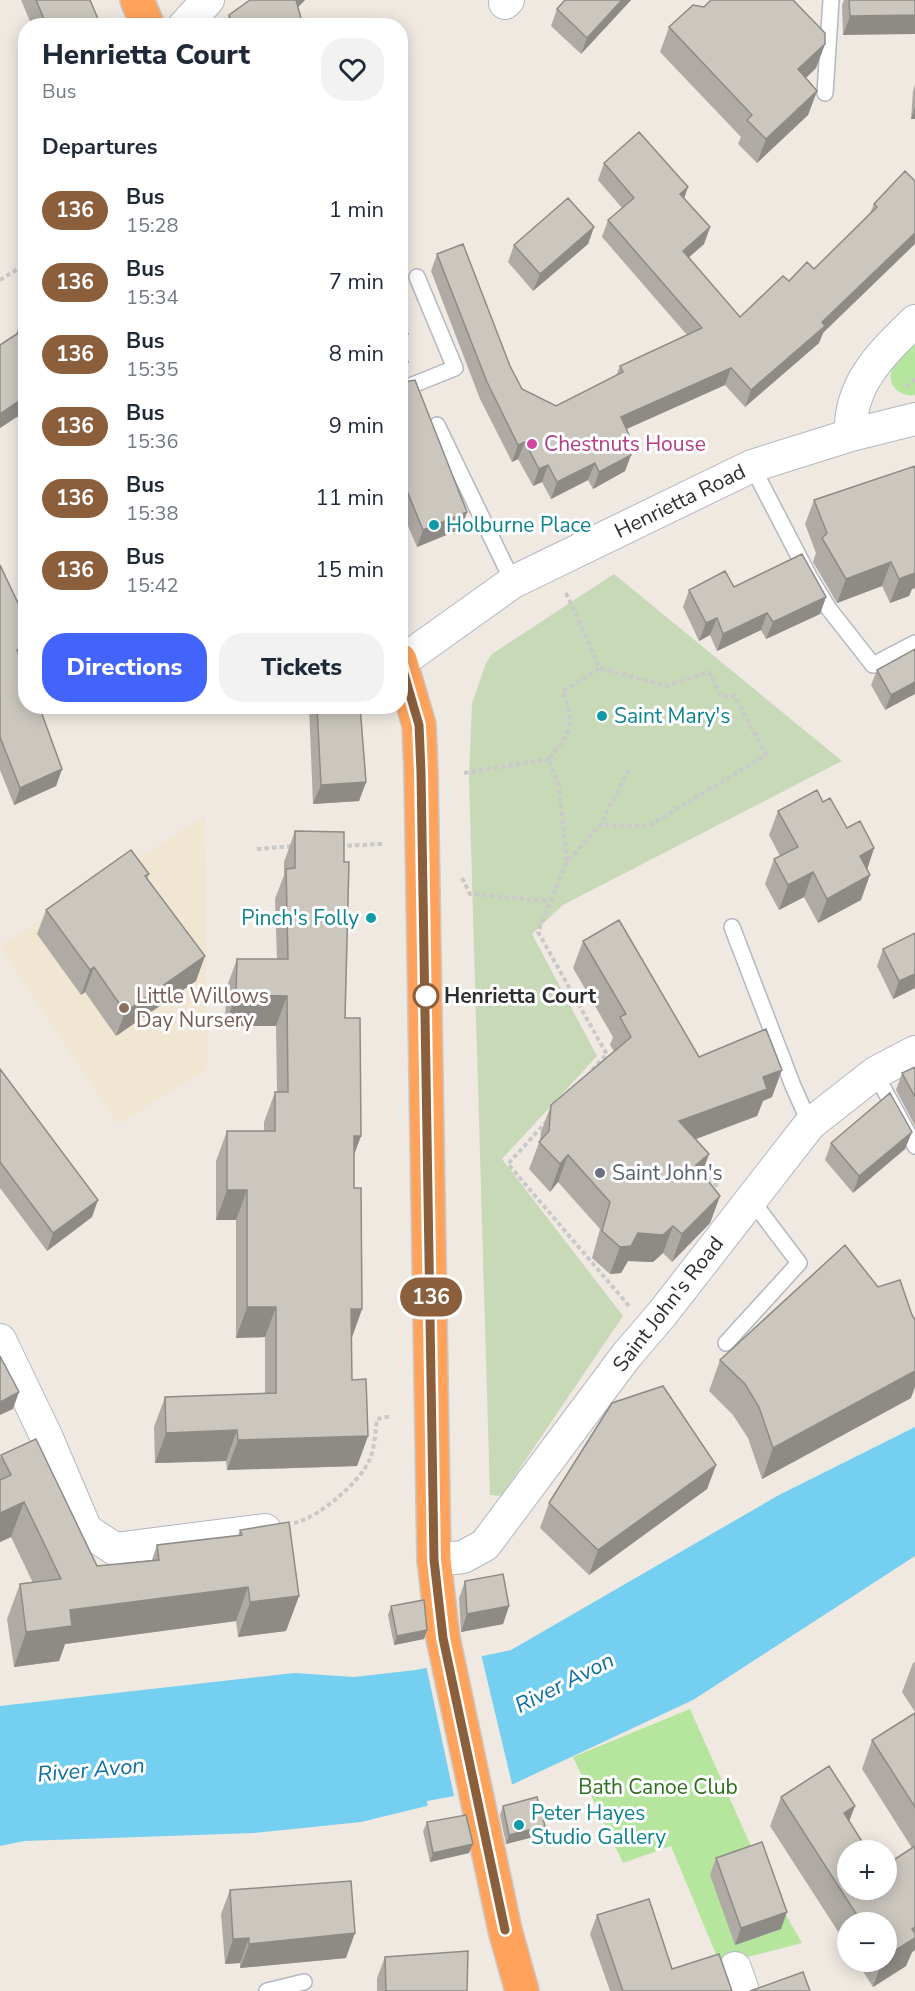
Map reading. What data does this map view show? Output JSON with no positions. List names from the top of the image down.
{
  "streets": {
    "street": ["Henrietta Road", "Saint John's Road"]
  },
  "water": ["River Avon"],
  "parks": ["Bath Canoe Club"],
  "places": [
    "Chestnuts House",
    "Holburne Place",
    "Saint Mary's",
    "Pinch's Folly",
    "Henrietta Court",
    "Little Willows Day Nursery",
    "Saint John's",
    "Peter Hayes Studio Gallery"
  ],
  "lines": ["bus line 136"],
  "page": {
    "on_map": "136",
    "heading": [
      ["Henrietta Court", "Bus"],
      "Departures"
    ],
    "list": [
      {
        "mark": "136",
        "name": "Bus",
        "note": "15:28",
        "value": "1 min"
      },
      {
        "mark": "136",
        "name": "Bus",
        "note": "15:34",
        "value": "7 min"
      },
      {
        "mark": "136",
        "name": "Bus",
        "note": "15:35",
        "value": "8 min"
      },
      {
        "mark": "136",
        "name": "Bus",
        "note": "15:36",
        "value": "9 min"
      },
      {
        "mark": "136",
        "name": "Bus",
        "note": "15:38",
        "value": "11 min"
      },
      {
        "mark": "136",
        "name": "Bus",
        "note": "15:42",
        "value": "15 min"
      }
    ],
    "buttons": ["Directions", "Tickets"],
    "map_buttons": ["+", "−"]
  }
}
